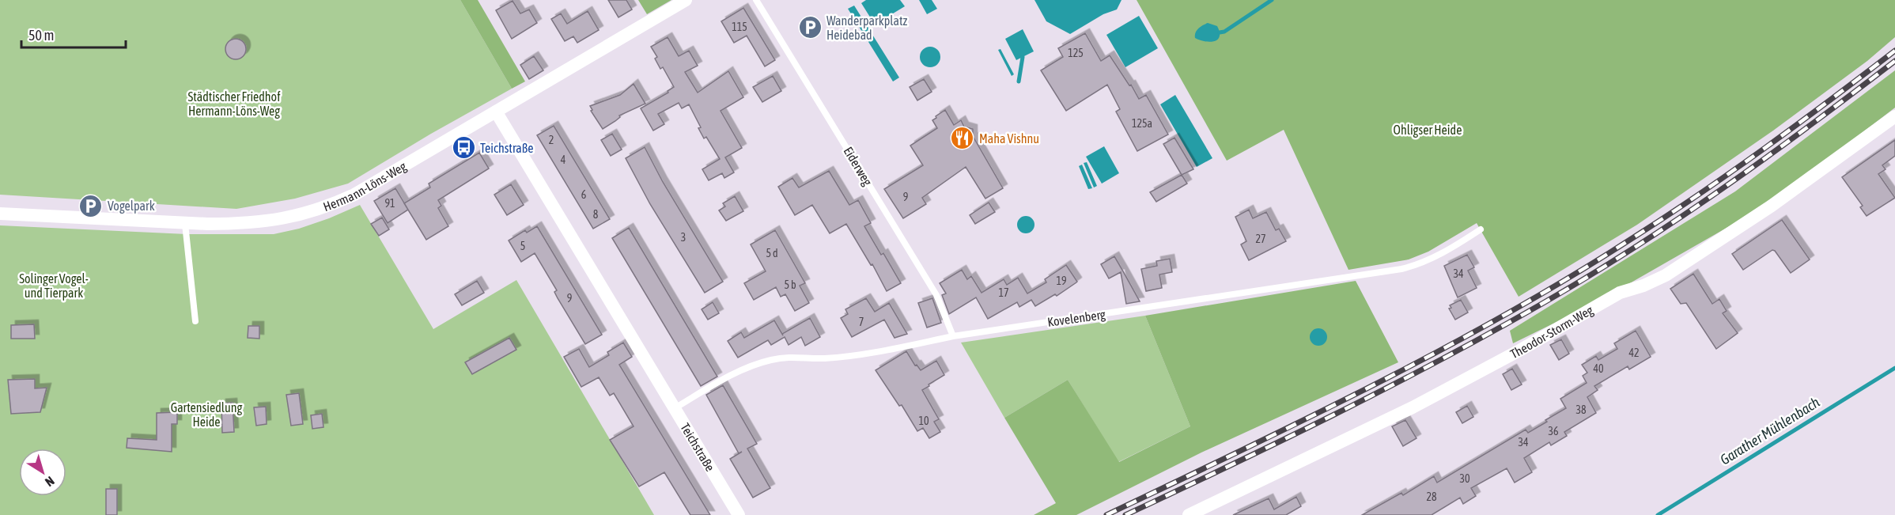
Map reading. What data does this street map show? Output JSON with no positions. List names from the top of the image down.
{
  "streets": {
    "street": ["Hermann-Löns-Weg", "Theodor-Storm-Weg", "Teichstraße"],
    "lane": ["Eiderweg", "Kovelenberg"]
  },
  "crossings": [
    ["Eiderweg", "Kovelenberg"],
    ["Hermann-Löns-Weg", "Teichstraße"],
    ["Kovelenberg", "Teichstraße"]
  ],
  "water": ["Garather Mühlenbach"],
  "parks": [
    "Städtischer Friedhof Hermann-Löns-Weg",
    "Ohligser Heide",
    "Solinger Vogel- und Tierpark",
    "Gartensiedlung Heide"
  ],
  "places": {
    "parking": ["Wanderparkplatz Heidebad", "Vogelpark"],
    "restaurant": ["Maha Vishnu"],
    "bus stop": ["Teichstraße"]
  },
  "house_numbers": [
    "115",
    "125",
    "125a",
    "2",
    "4",
    "6",
    "9",
    "91",
    "8",
    "3",
    "27",
    "5",
    "5 d",
    "34",
    "19",
    "5 b",
    "17",
    "9",
    "7",
    "42",
    "40",
    "38",
    "10",
    "36",
    "34",
    "30",
    "28"
  ],
  "scale_bar": "50 m",
  "north": "bottom right"
}
